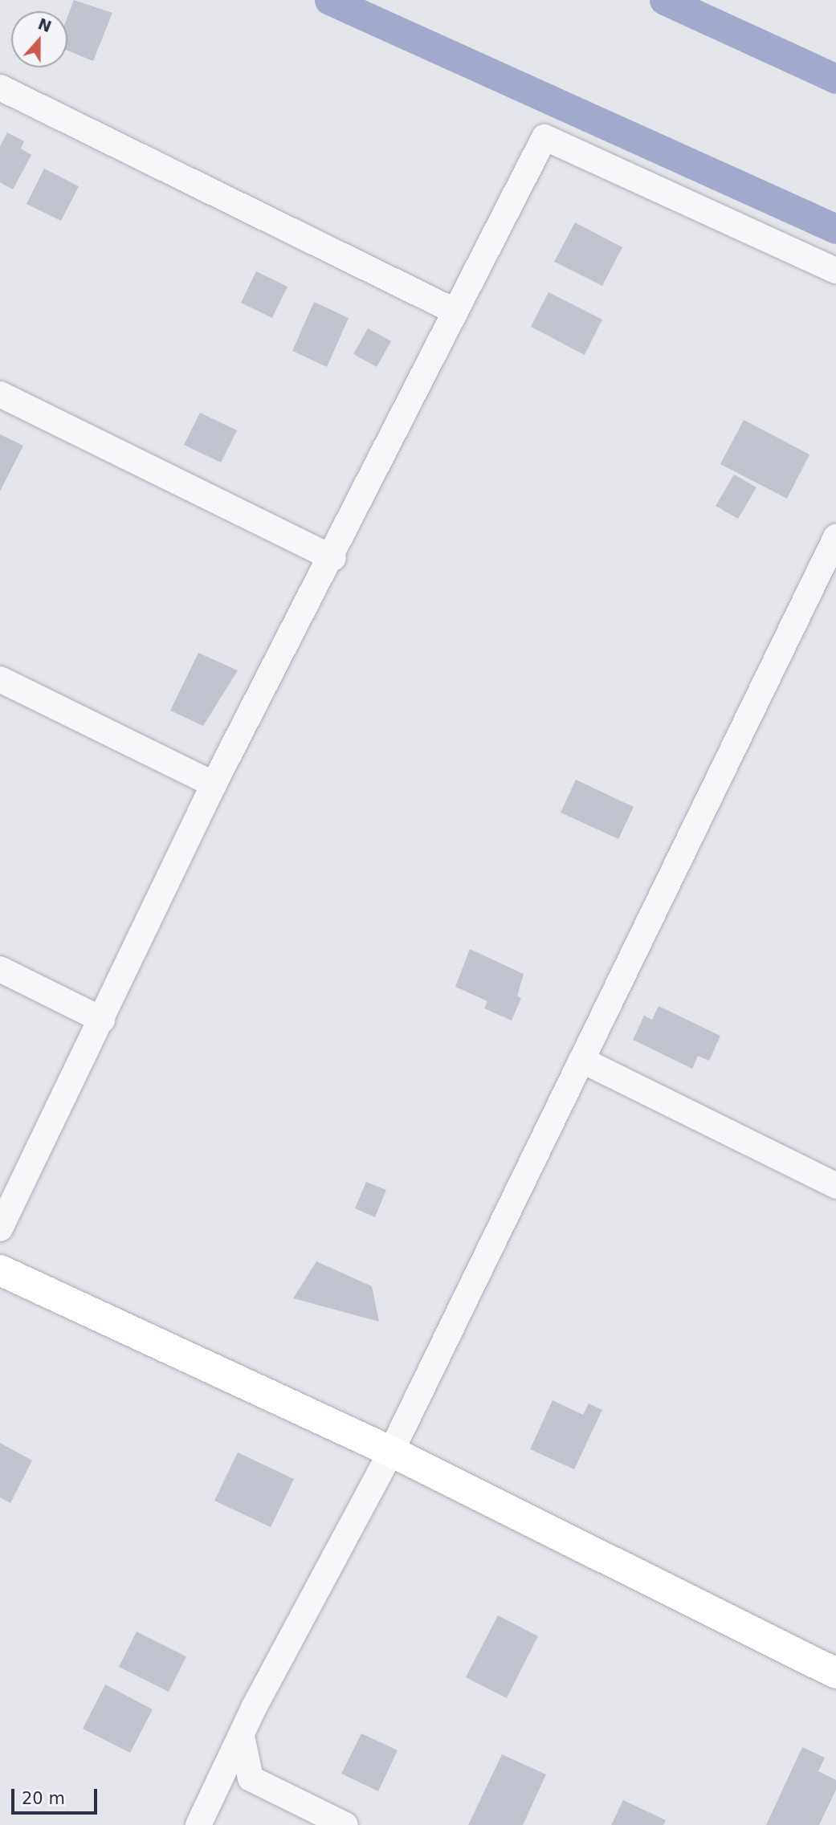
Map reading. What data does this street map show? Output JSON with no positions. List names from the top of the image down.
{
  "scale_bar": "20 m",
  "north": "top"
}
